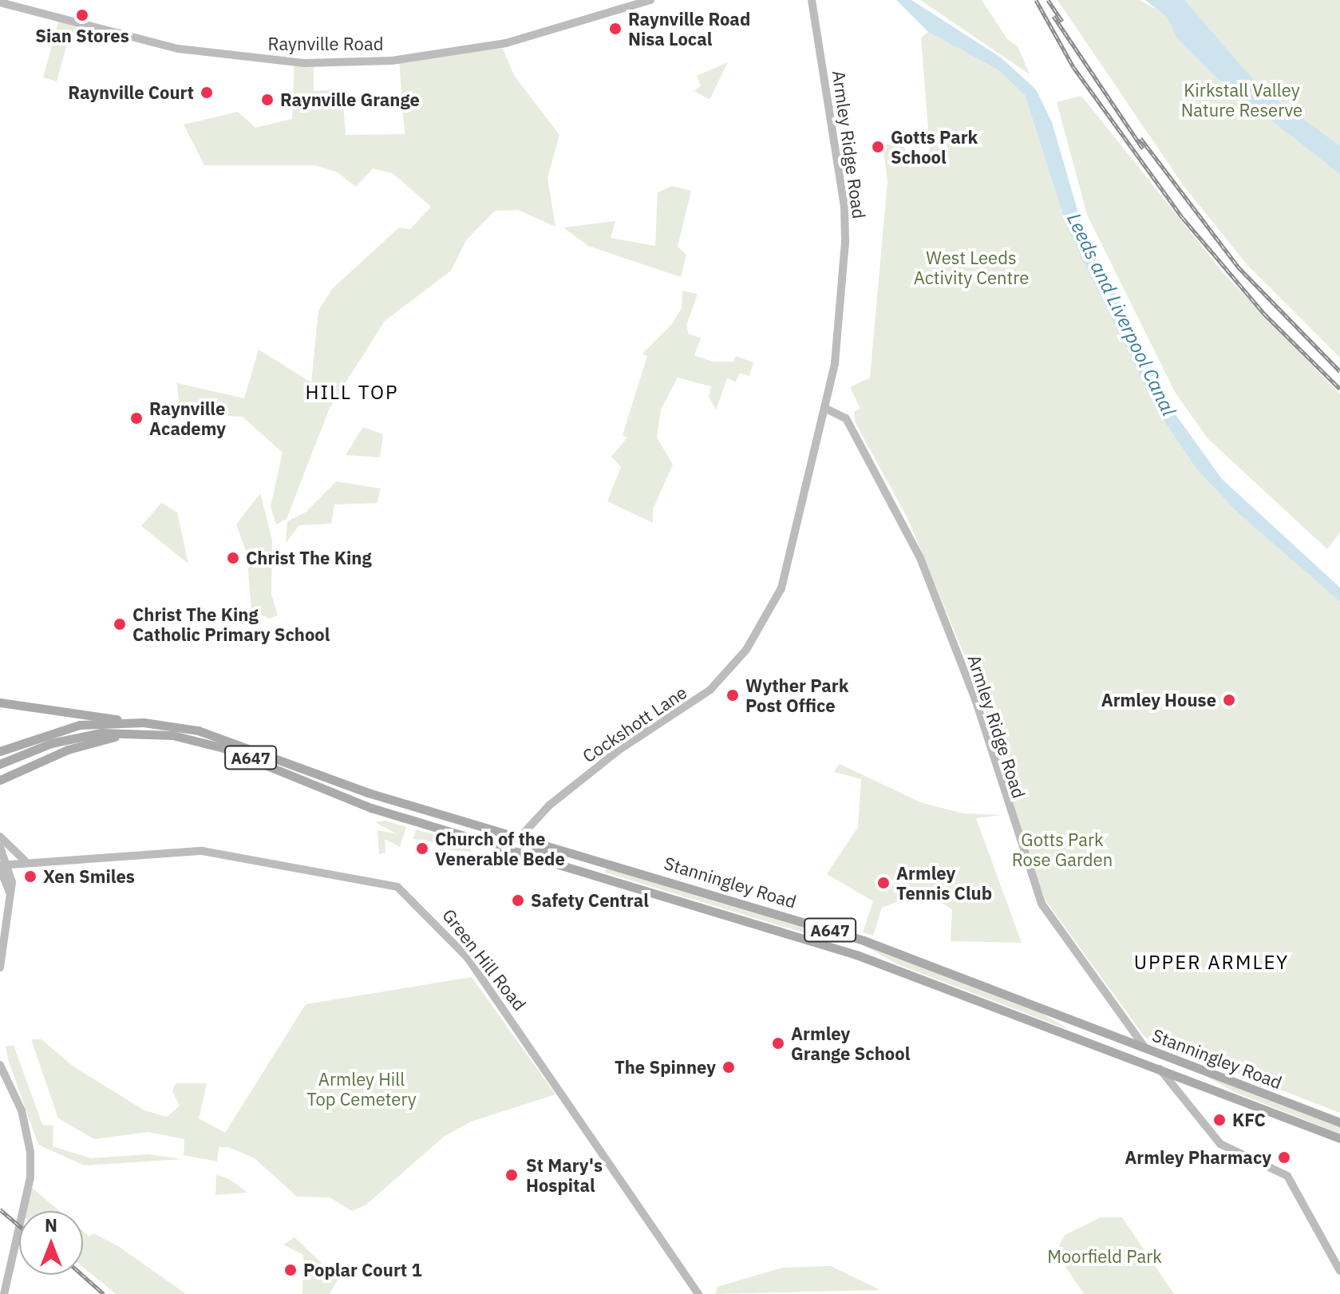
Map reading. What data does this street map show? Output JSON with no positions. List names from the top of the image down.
{
  "streets": {
    "main road": ["A647", "Stanningley Road"],
    "street": [
      "Raynville Road",
      "Armley Ridge Road",
      "Cockshott Lane",
      "Green Hill Road"
    ]
  },
  "crossings": [
    ["Armley Ridge Road", "Cockshott Lane"],
    ["Armley Ridge Road", "Stanningley Road"],
    ["Cockshott Lane", "Stanningley Road"],
    ["A647", "Stanningley Road"]
  ],
  "districts": ["HILL TOP", "UPPER ARMLEY"],
  "water": ["Leeds and Liverpool Canal"],
  "parks": [
    "Kirkstall Valley Nature Reserve",
    "West Leeds Activity Centre",
    "Gotts Park Rose Garden",
    "Armley Hill Top Cemetery",
    "Moorfield Park"
  ],
  "places": [
    "Sian Stores",
    "Raynville Road Nisa Local",
    "Raynville Court",
    "Raynville Grange",
    "Gotts Park School",
    "Raynville Academy",
    "Christ The King",
    "Christ The King Catholic Primary School",
    "Wyther Park Post Office",
    "Armley House",
    "Church of the Venerable Bede",
    "Xen Smiles",
    "Armley Tennis Club",
    "Safety Central",
    "Armley Grange School",
    "The Spinney",
    "KFC",
    "Armley Pharmacy",
    "St Mary's Hospital",
    "Poplar Court 1"
  ],
  "north": "top"
}
